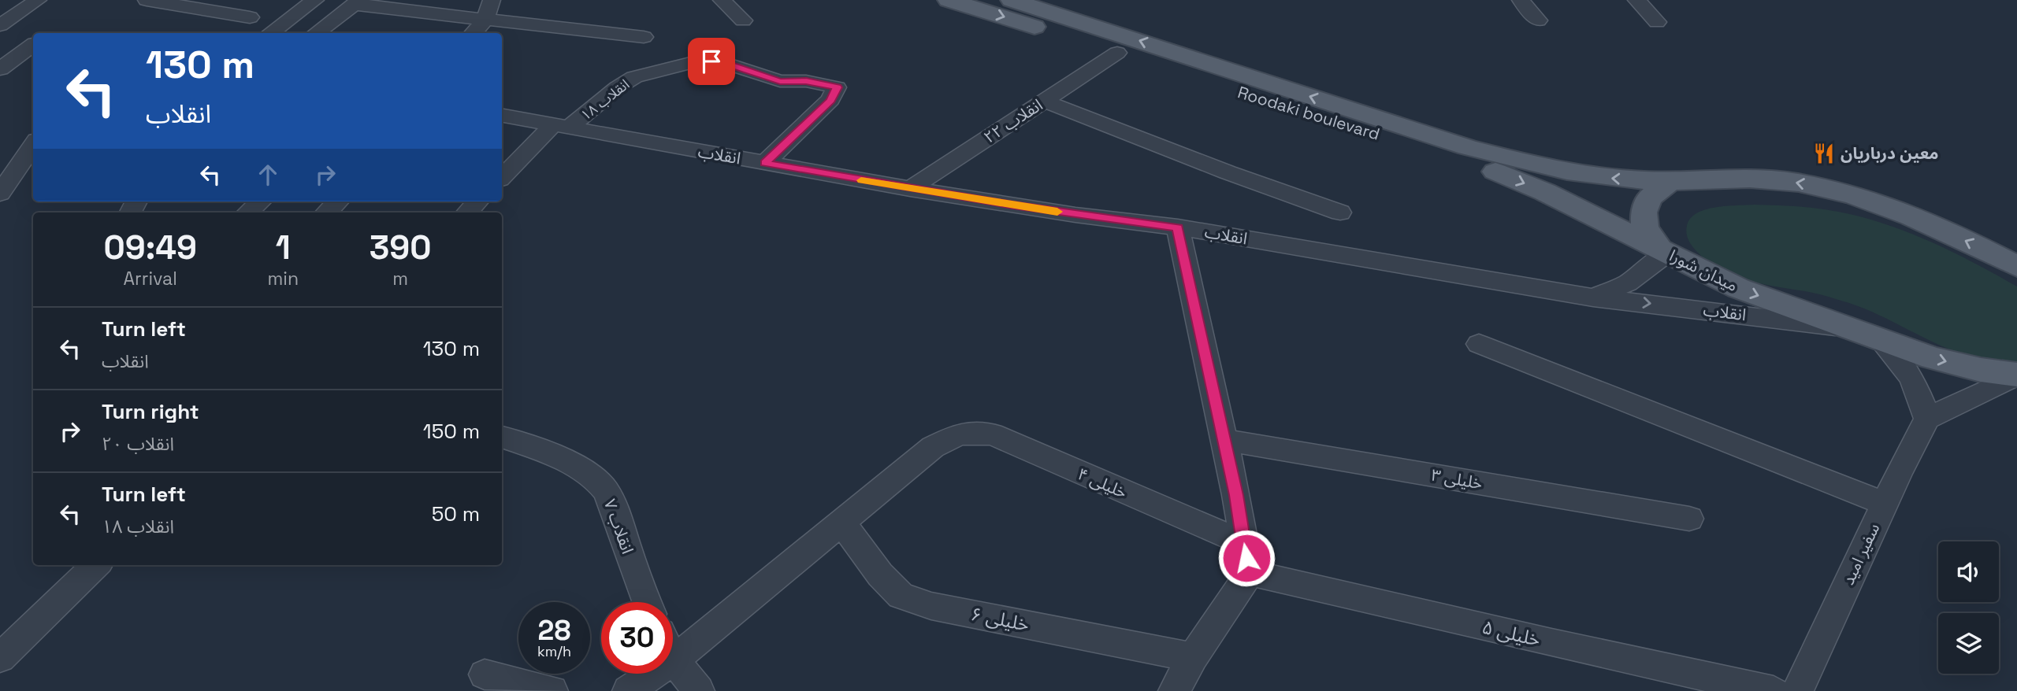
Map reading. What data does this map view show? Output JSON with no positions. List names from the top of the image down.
{
  "streets": {
    "main road": ["Roodaki boulevard", "میدان شورا"],
    "street": [
      "انقلاب ۱۸",
      "انقلاب ۲۲",
      "انقلاب",
      "خلیلی ۳",
      "خلیلی ۴",
      "انقلاب ۷",
      "سفیر امید",
      "خلیلی ۶",
      "خلیلی ۵"
    ]
  },
  "crossings": [
    ["انقلاب ۱۸", "انقلاب"],
    ["Roodaki boulevard", "انقلاب ۲۲"],
    ["Roodaki boulevard", "میدان شورا"],
    ["انقلاب ۲۲", "انقلاب"],
    ["انقلاب", "میدان شورا"],
    ["خلیلی ۴", "خلیلی ۶"]
  ],
  "places": {
    "restaurant": ["معین درباریان"]
  },
  "page": {
    "turn": ["130 m", "انقلاب"],
    "eta": [
      "09:49",
      "Arrival",
      "1",
      "min",
      "390",
      "m"
    ],
    "list": [
      {
        "name": "Turn left",
        "note": "انقلاب",
        "value": "130 m"
      },
      {
        "name": "Turn right",
        "note": "انقلاب ۲۰",
        "value": "150 m"
      },
      {
        "name": "Turn left",
        "note": "انقلاب ۱۸",
        "value": "50 m"
      }
    ],
    "speed": "28 km/h",
    "limit": "30"
  }
}
